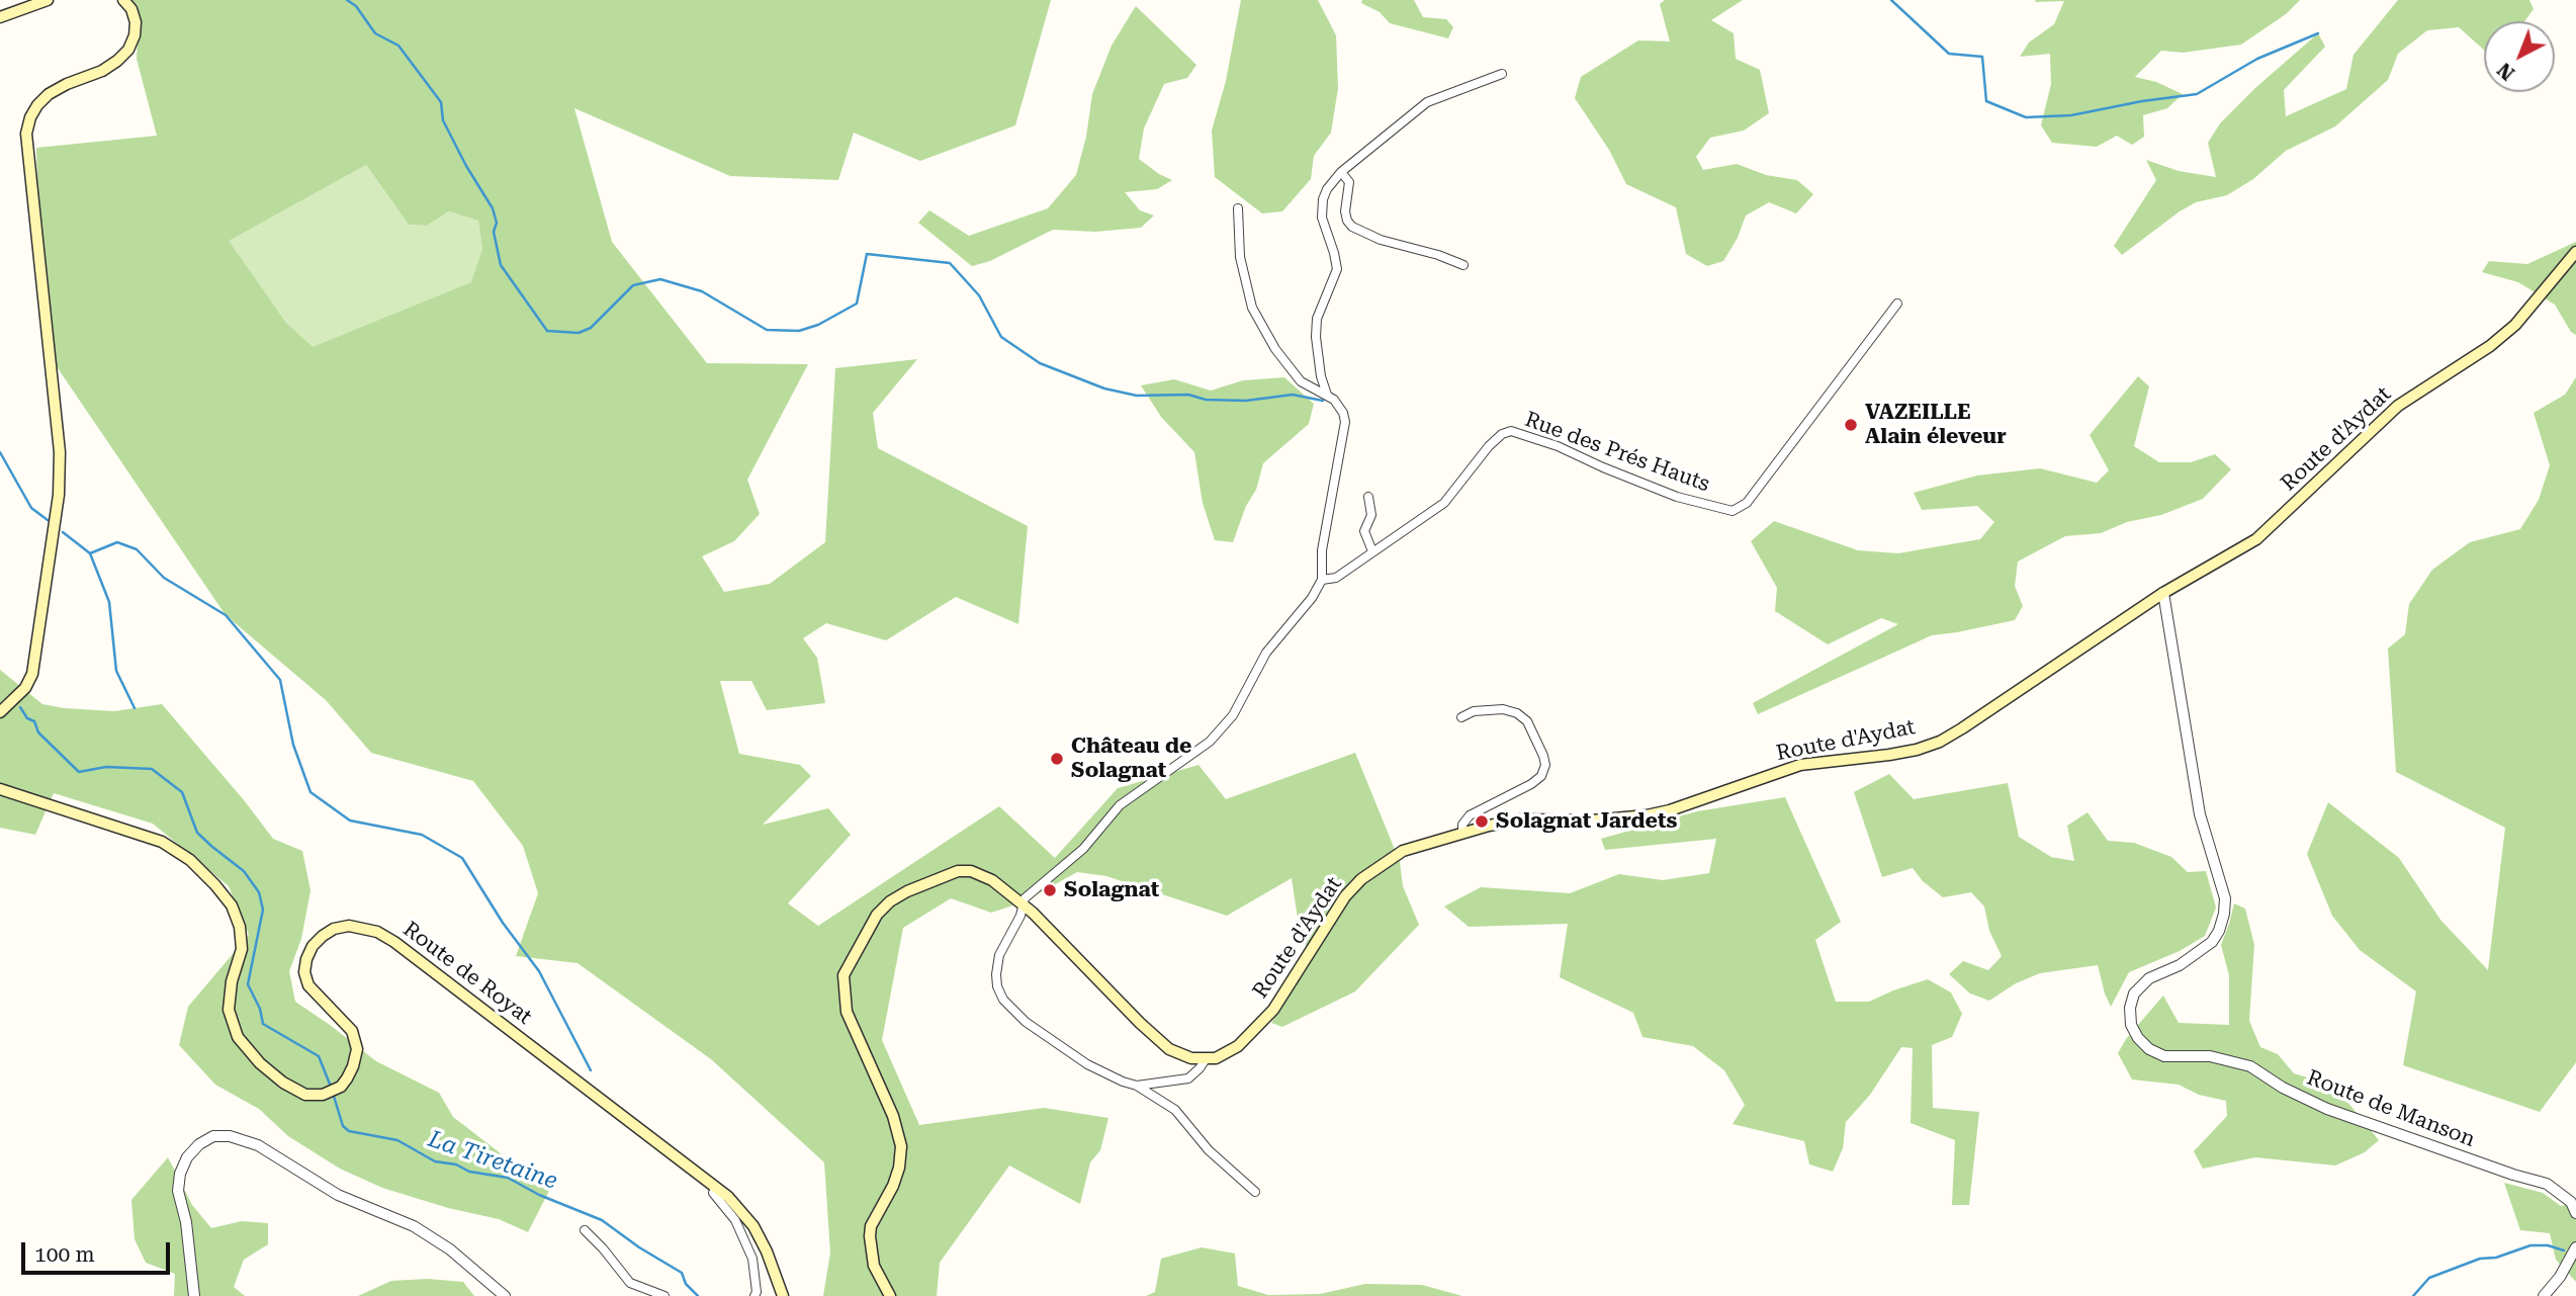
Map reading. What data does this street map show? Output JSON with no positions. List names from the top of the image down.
{
  "streets": {
    "main road": ["Route d'Aydat", "Route de Royat"],
    "street": ["Rue des Prés Hauts", "Route de Manson"]
  },
  "crossings": [
    ["Route d'Aydat", "Route de Manson"]
  ],
  "water": ["La Tiretaine"],
  "places": [
    "VAZEILLE Alain éleveur",
    "Château de Solagnat",
    "Solagnat Jardets",
    "Solagnat"
  ],
  "scale_bar": "100 m",
  "north": "bottom left"
}
